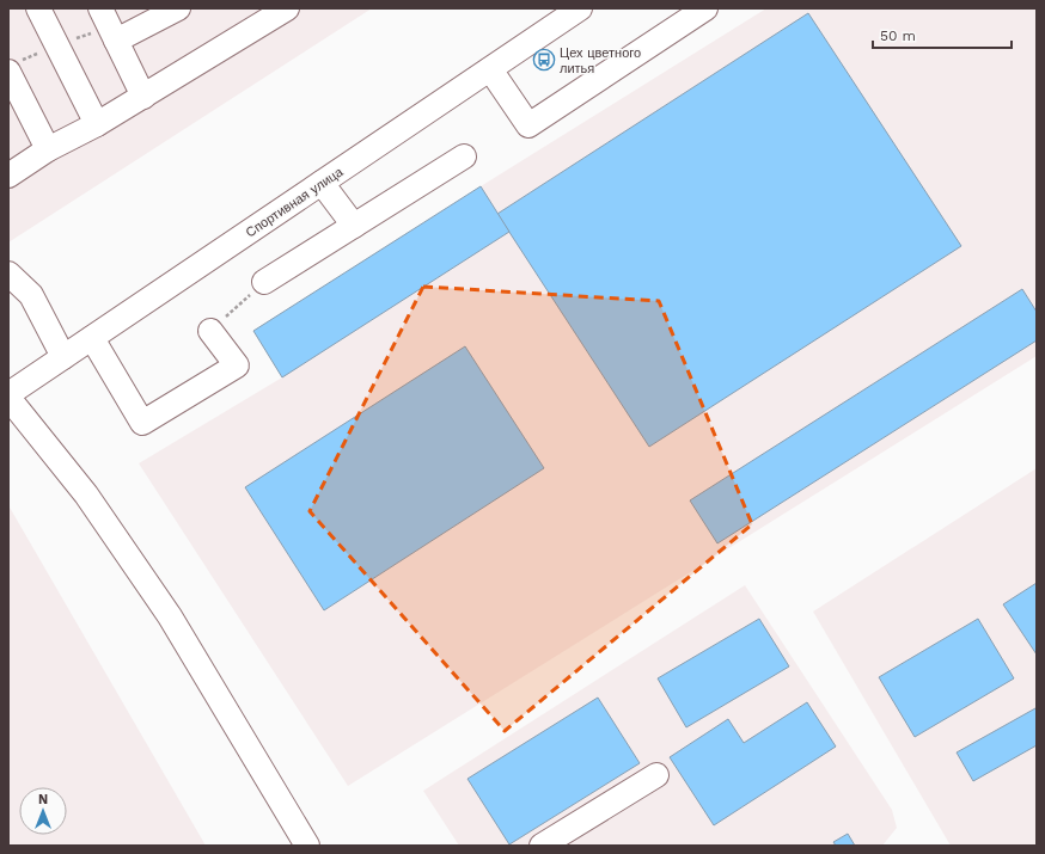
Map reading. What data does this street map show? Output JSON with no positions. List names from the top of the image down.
{
  "streets": {
    "street": ["Спортивная улица"]
  },
  "places": {
    "bus stop": ["Цех цветного литья"]
  },
  "scale_bar": "50 m",
  "north": "top"
}
